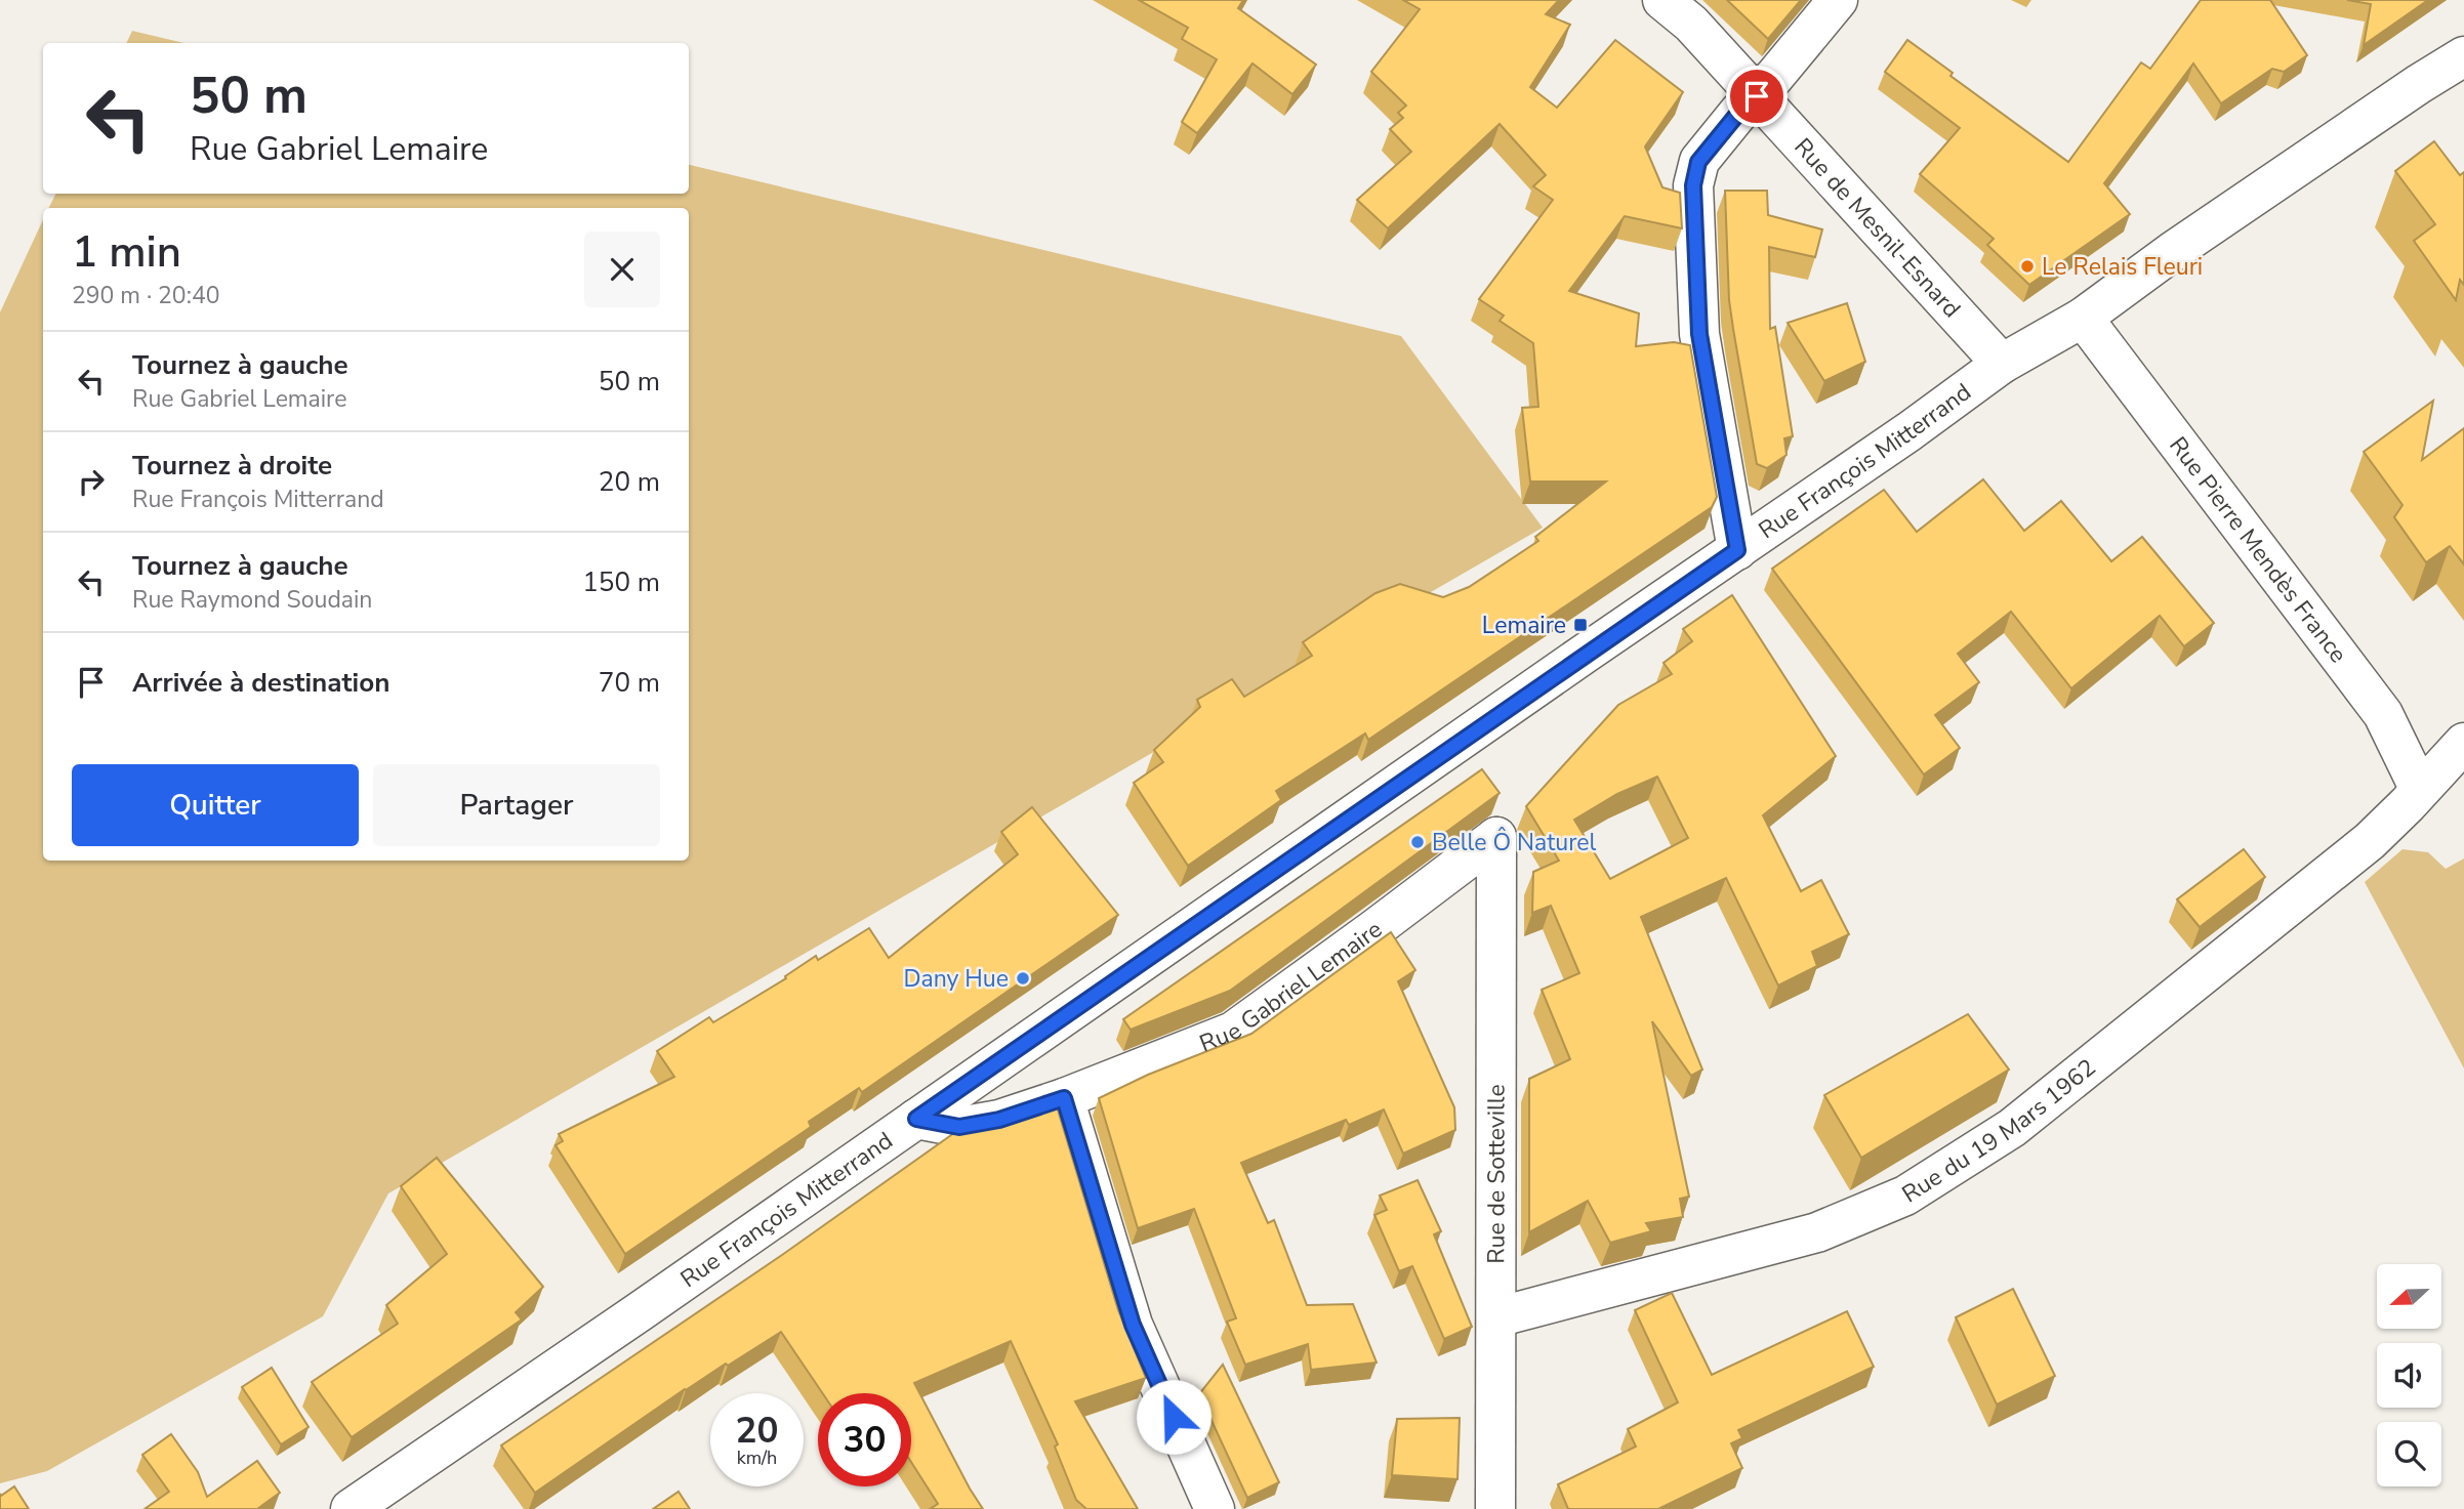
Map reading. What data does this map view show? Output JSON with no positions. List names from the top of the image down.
{
  "streets": {
    "street": [
      "Rue de Mesnil-Esnard",
      "Rue François Mitterrand",
      "Rue Pierre Mendès France",
      "Rue Gabriel Lemaire",
      "Rue du 19 Mars 1962",
      "Rue de Sotteville"
    ]
  },
  "crossings": [
    ["Rue de Mesnil-Esnard", "Rue François Mitterrand"],
    ["Rue François Mitterrand", "Rue Pierre Mendès France"],
    ["Rue François Mitterrand", "Rue Gabriel Lemaire"],
    ["Rue Pierre Mendès France", "Rue du 19 Mars 1962"],
    ["Rue Gabriel Lemaire", "Rue de Sotteville"],
    ["Rue du 19 Mars 1962", "Rue de Sotteville"]
  ],
  "places": {
    "other": ["Le Relais Fleuri", "Belle Ô Naturel", "Dany Hue"],
    "transit": ["Lemaire"]
  },
  "north": "left",
  "page": {
    "turn": ["50 m", "Rue Gabriel Lemaire"],
    "heading": ["1 min", "290 m · 20:40"],
    "list": [
      {
        "name": "Tournez à gauche",
        "note": "Rue Gabriel Lemaire",
        "value": "50 m"
      },
      {
        "name": "Tournez à droite",
        "note": "Rue François Mitterrand",
        "value": "20 m"
      },
      {
        "name": "Tournez à gauche",
        "note": "Rue Raymond Soudain",
        "value": "150 m"
      },
      {
        "name": "Arrivée à destination",
        "value": "70 m"
      }
    ],
    "buttons": ["Quitter", "Partager"],
    "speed": "20 km/h",
    "limit": "30"
  }
}
